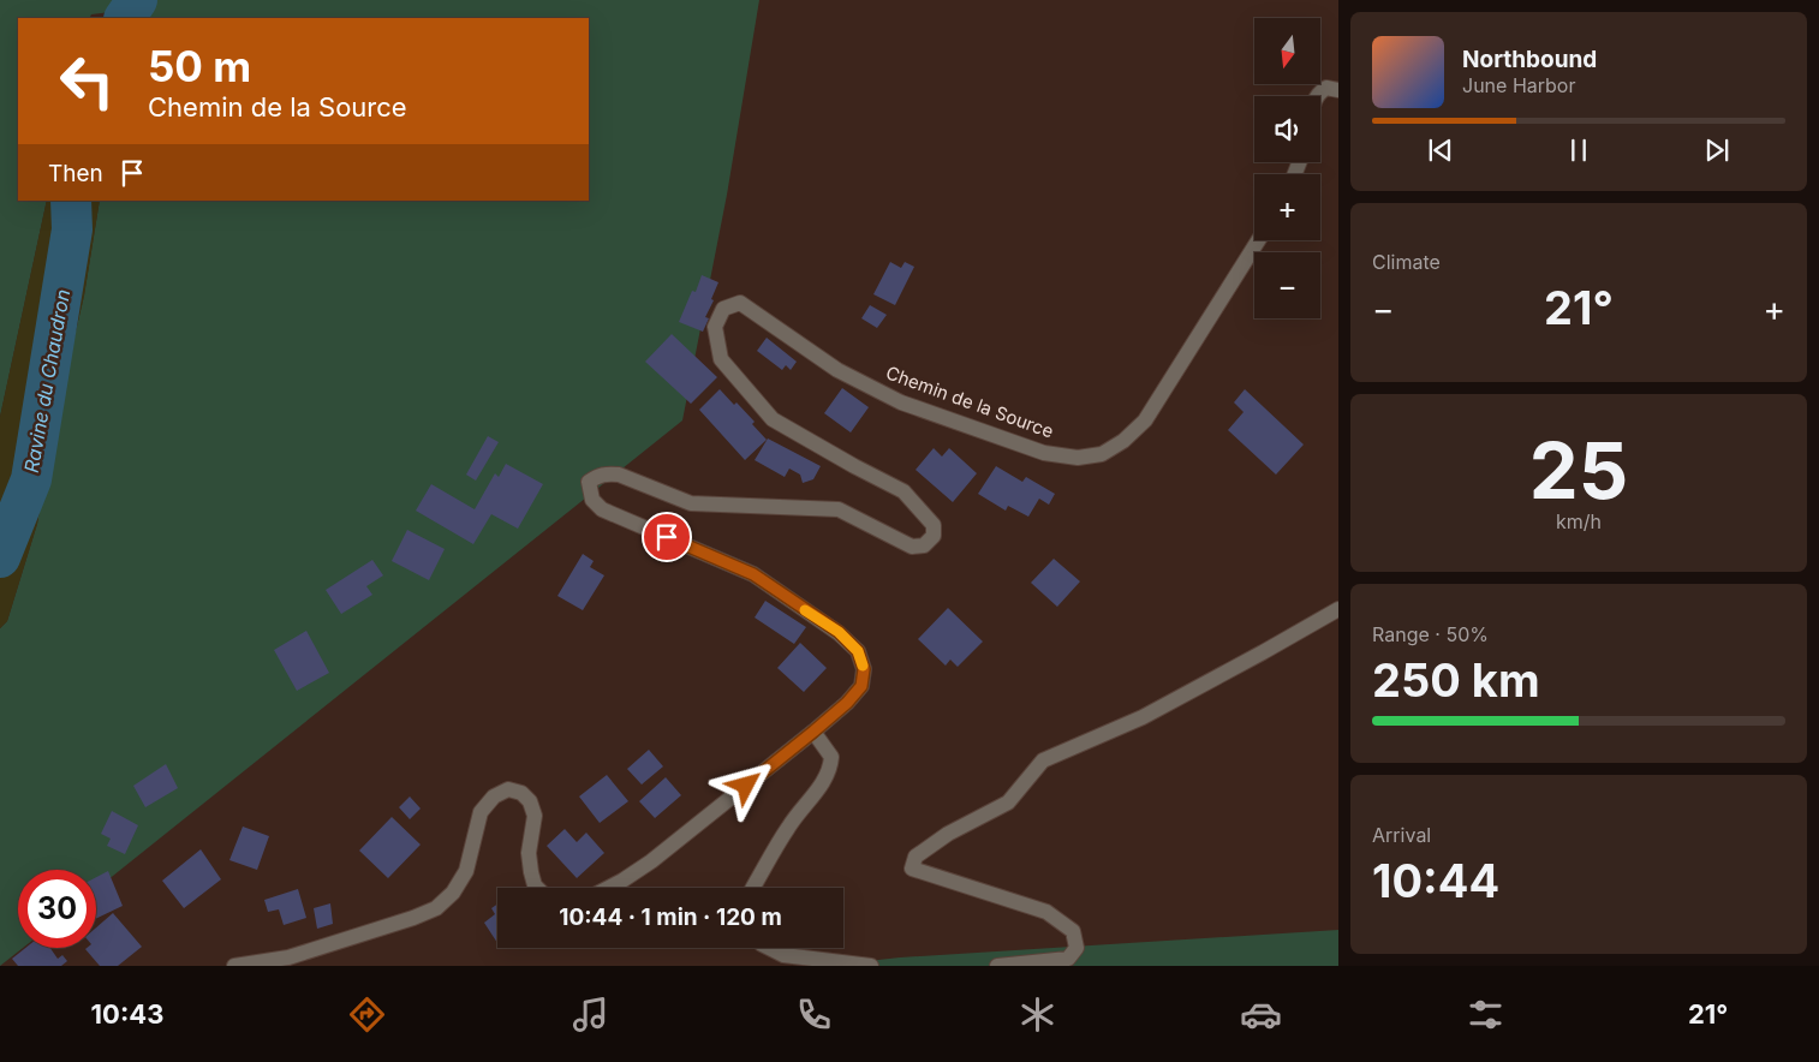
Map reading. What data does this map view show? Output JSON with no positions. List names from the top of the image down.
{
  "streets": {
    "street": ["Chemin de la Source"]
  },
  "water": ["Ravine du Chaudron"],
  "north": "bottom",
  "page": {
    "map_buttons": ["+", "−"],
    "turn": ["50 m", "Chemin de la Source"],
    "song": ["Northbound", "June Harbor"],
    "then": "Then",
    "tile": [
      "Climate",
      ["25", "km/h"],
      ["Range · 50%", "250 km"],
      ["Arrival", "10:44"]
    ],
    "heat": ["−", "21°", "+"],
    "limit": "30",
    "trip": "10:44 · 1 min · 120 m",
    "tabs": ["10:43", "21°"]
  }
}
